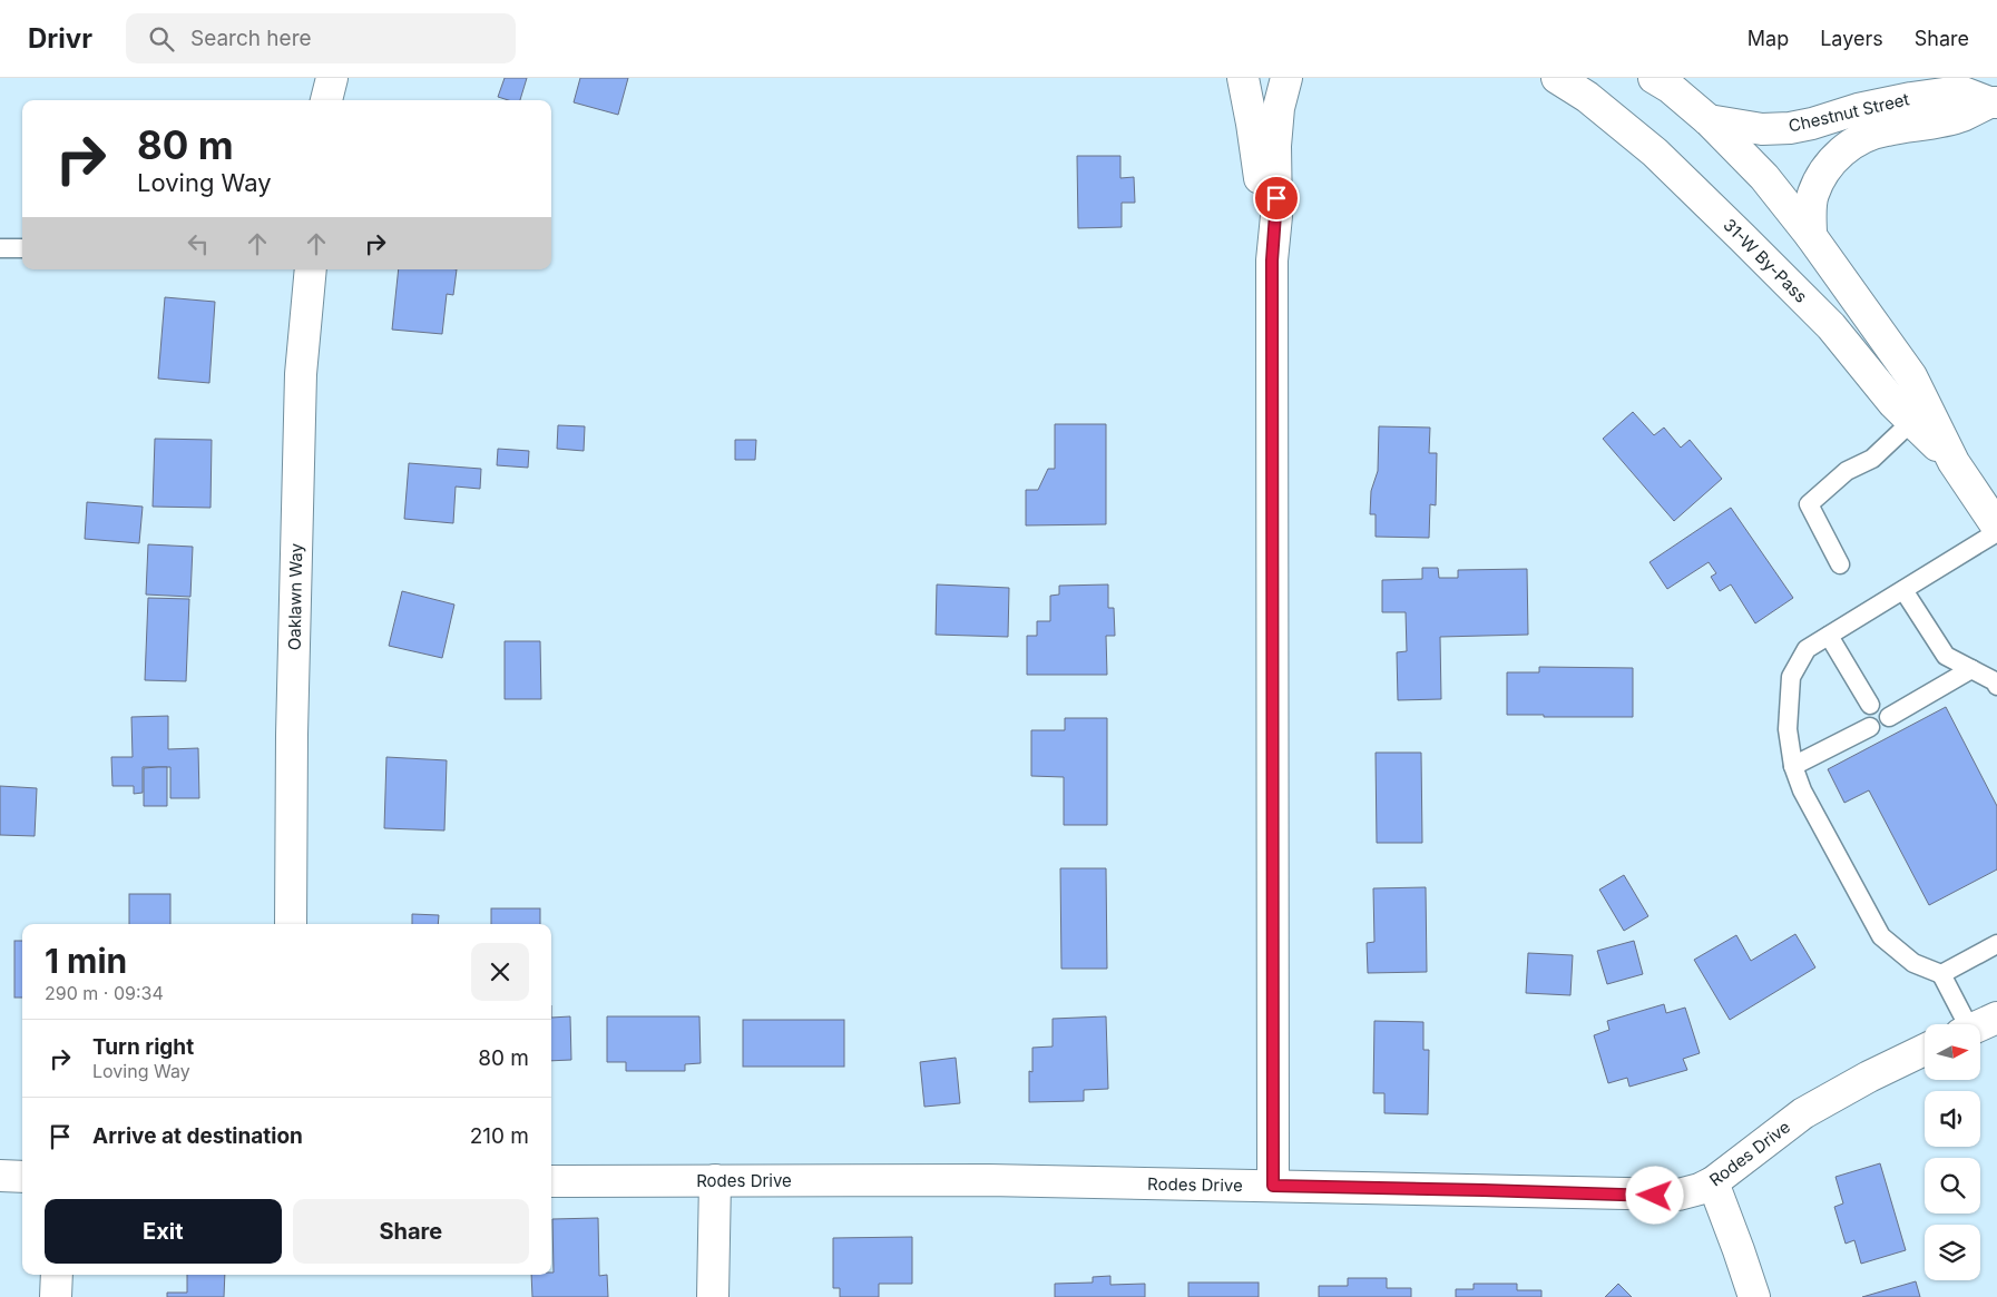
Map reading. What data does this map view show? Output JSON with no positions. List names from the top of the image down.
{
  "streets": {
    "street": [
      "Chestnut Street",
      "31-W By-Pass",
      "Oaklawn Way",
      "Rodes Drive"
    ]
  },
  "crossings": [
    ["Chestnut Street", "31-W By-Pass"]
  ],
  "north": "right",
  "page": {
    "header": "Drivr",
    "search": "Search here",
    "nav": ["Map", "Layers", "Share"],
    "turn": ["80 m", "Loving Way"],
    "heading": ["1 min", "290 m · 09:34"],
    "list": [
      {
        "name": "Turn right",
        "note": "Loving Way",
        "value": "80 m"
      },
      {
        "name": "Arrive at destination",
        "value": "210 m"
      }
    ],
    "buttons": ["Exit", "Share"]
  }
}
